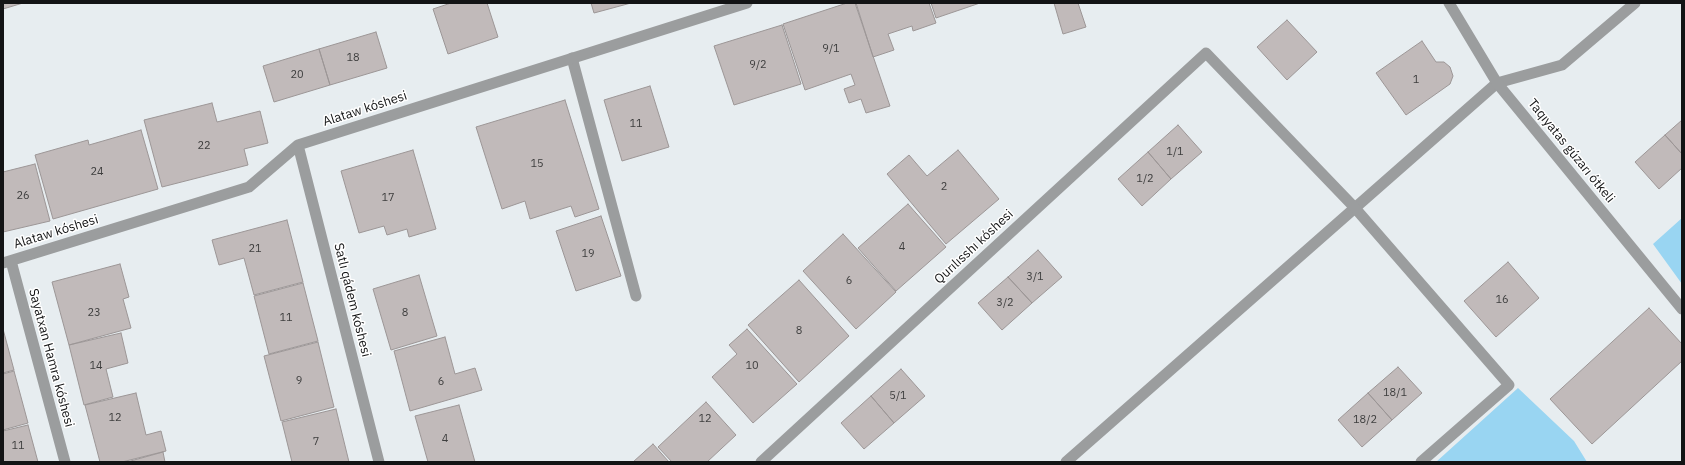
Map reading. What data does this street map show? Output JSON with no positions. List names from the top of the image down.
{
  "streets": {
    "street": [
      "Alataw kóshesi",
      "Taqıyatas gúzarı ótkeli",
      "Qurılısshı kóshesi",
      "Satlı qádem kóshesi",
      "Sayatxan Hamra kóshesi"
    ]
  },
  "crossings": [
    ["Alataw kóshesi", "Satlı qádem kóshesi"],
    ["Alataw kóshesi", "Sayatxan Hamra kóshesi"]
  ],
  "house_numbers": [
    "9/1",
    "18",
    "9/2",
    "20",
    "1",
    "11",
    "22",
    "1/1",
    "15",
    "24",
    "1/2",
    "2",
    "26",
    "17",
    "4",
    "21",
    "19",
    "3/1",
    "6",
    "16",
    "3/2",
    "23",
    "8",
    "11",
    "8",
    "14",
    "10",
    "9",
    "6",
    "18/1",
    "5/1",
    "12",
    "12",
    "18/2",
    "4",
    "7",
    "11"
  ]
}
